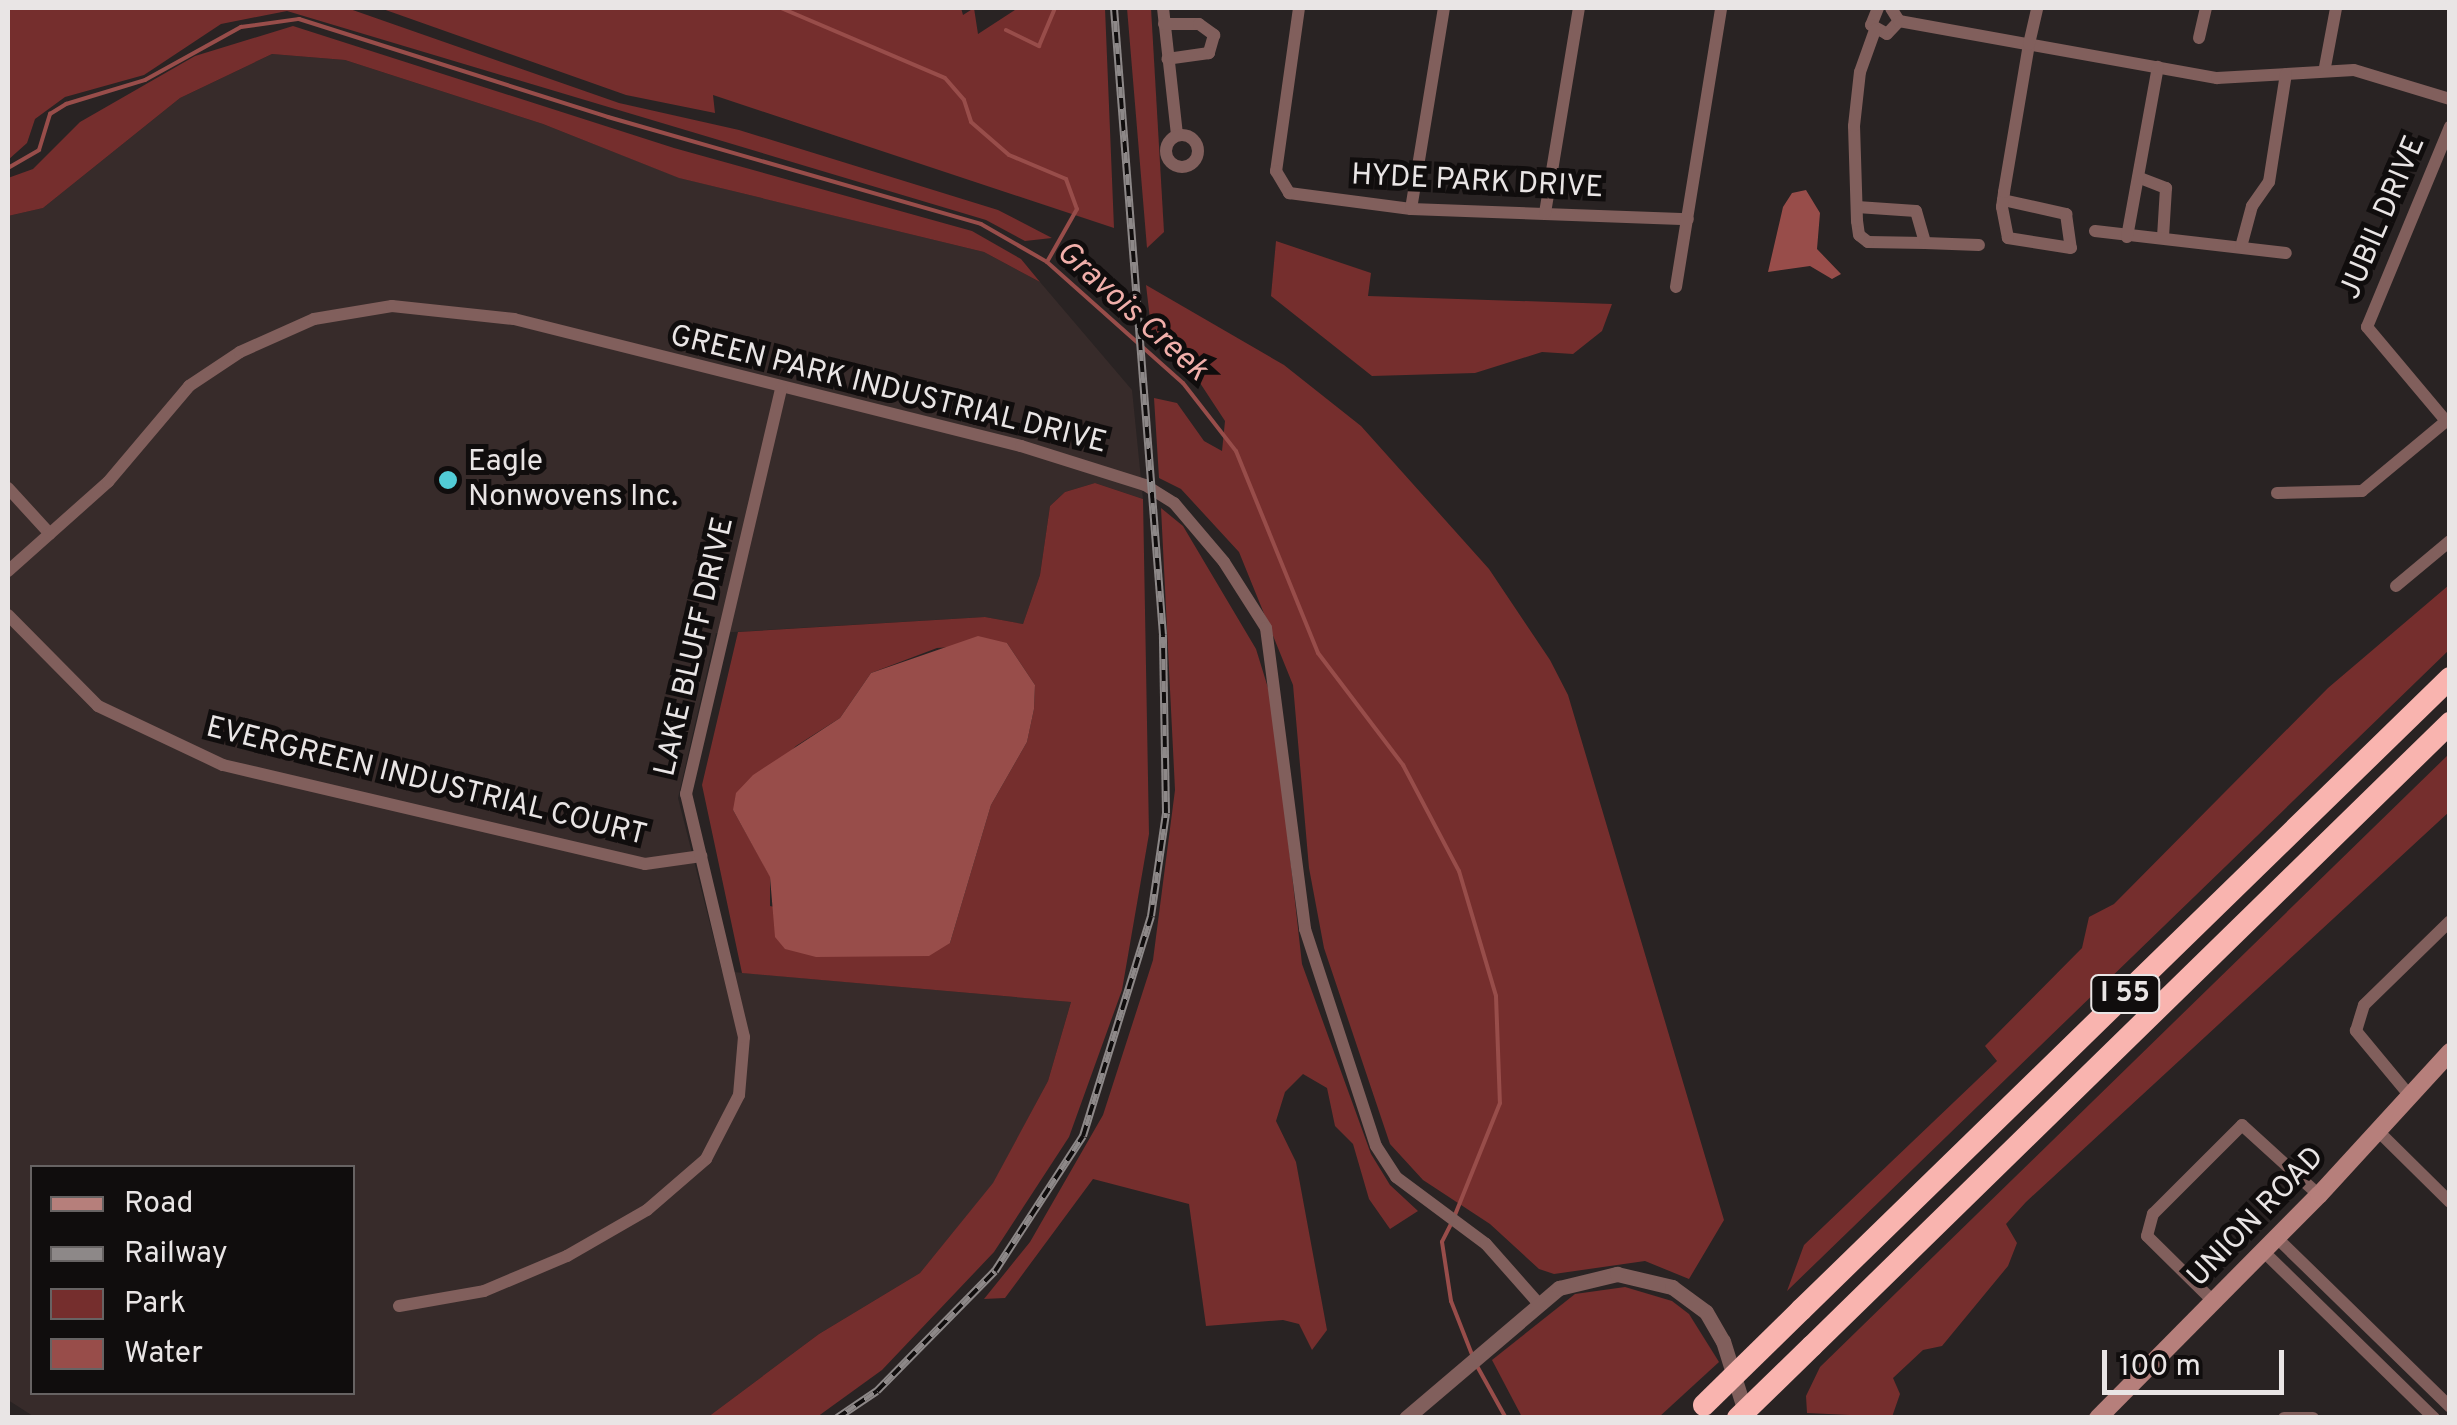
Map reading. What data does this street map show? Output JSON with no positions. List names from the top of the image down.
{
  "streets": {
    "highway": ["I 55"],
    "main road": ["UNION ROAD"],
    "street": [
      "HYDE PARK DRIVE",
      "JUBIL DRIVE",
      "GREEN PARK INDUSTRIAL DRIVE",
      "LAKE BLUFF DRIVE",
      "EVERGREEN INDUSTRIAL COURT"
    ]
  },
  "crossings": [
    ["GREEN PARK INDUSTRIAL DRIVE", "LAKE BLUFF DRIVE"],
    ["LAKE BLUFF DRIVE", "EVERGREEN INDUSTRIAL COURT"]
  ],
  "water": ["Gravois Creek"],
  "places": ["Eagle Nonwovens Inc."],
  "legend": [
    "Road",
    "Railway",
    "Park",
    "Water"
  ],
  "scale_bar": "100 m"
}
